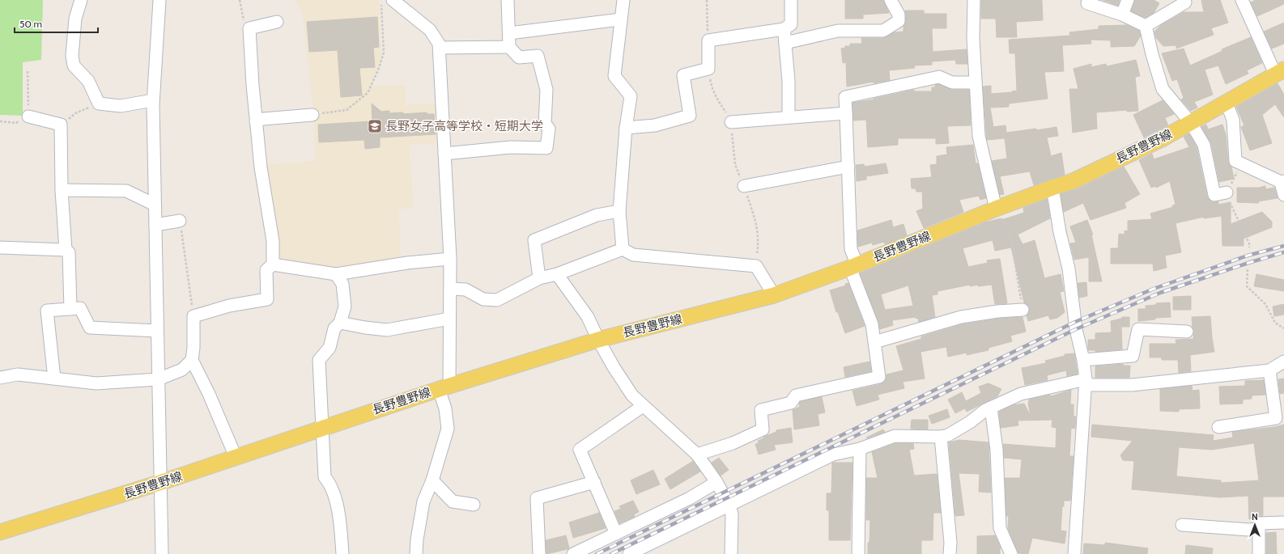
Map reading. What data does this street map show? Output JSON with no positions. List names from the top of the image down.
{
  "streets": {
    "main road": ["長野豊野線"]
  },
  "places": {
    "school or university": ["長野女子高等学校・短期大学"]
  },
  "scale_bar": "50 m",
  "north": "top"
}
